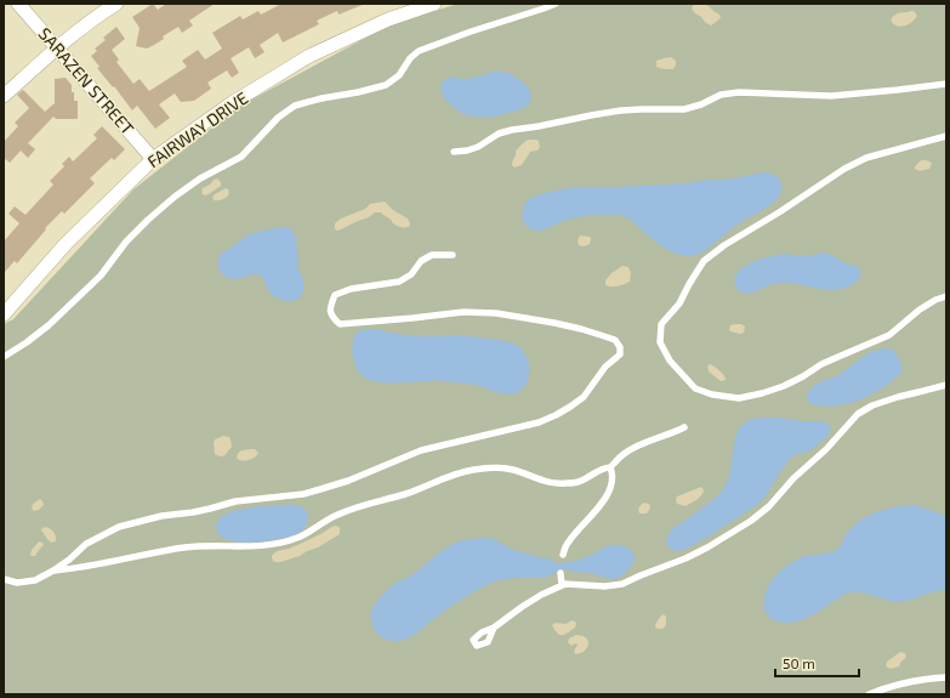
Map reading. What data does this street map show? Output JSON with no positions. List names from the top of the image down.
{
  "streets": {
    "street": ["SARAZEN STREET", "FAIRWAY DRIVE"]
  },
  "crossings": [
    ["SARAZEN STREET", "FAIRWAY DRIVE"]
  ],
  "scale_bar": "50 m"
}
